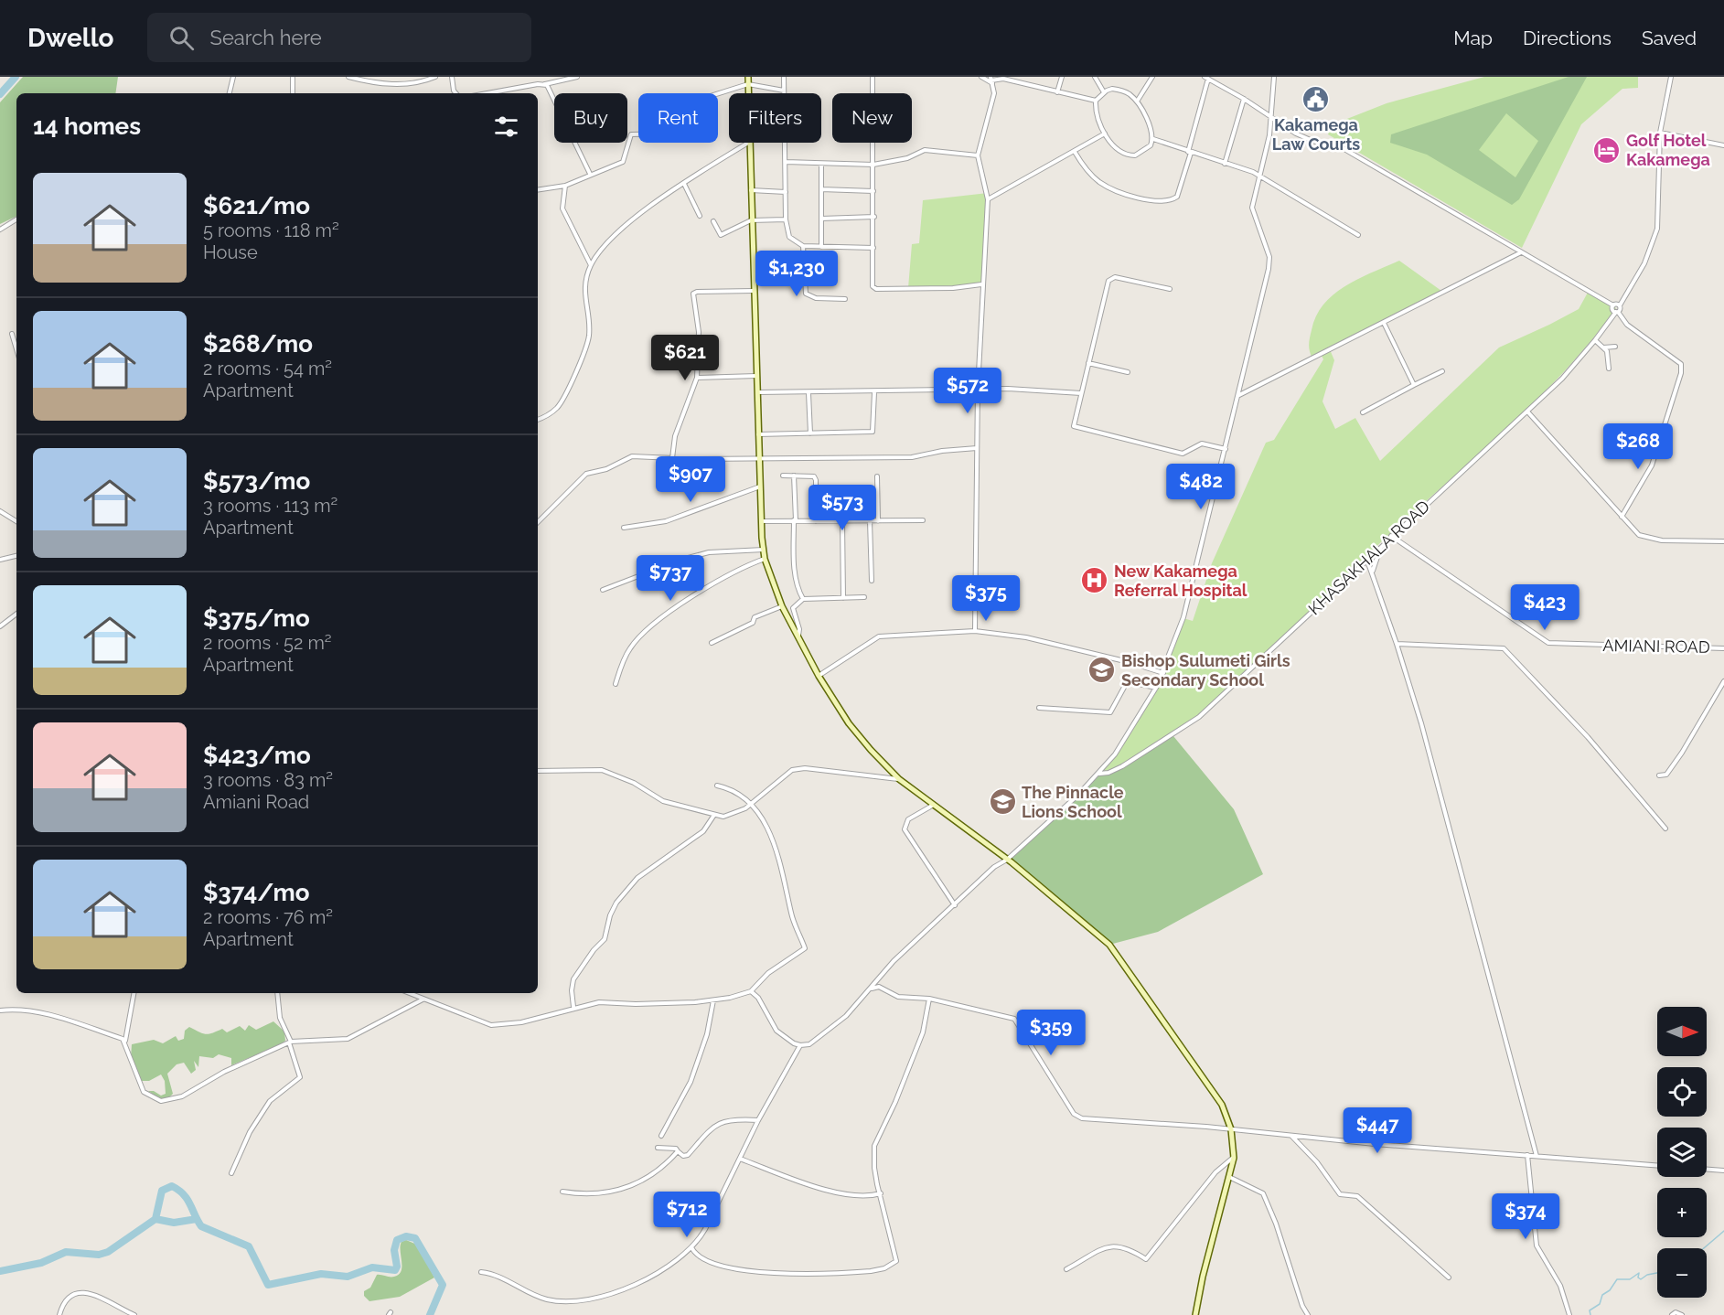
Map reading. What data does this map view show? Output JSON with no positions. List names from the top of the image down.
{
  "streets": {
    "street": ["KHASAKHALA ROAD", "AMIANI ROAD"]
  },
  "crossings": [
    ["KHASAKHALA ROAD", "AMIANI ROAD"]
  ],
  "places": {
    "public building": ["Kakamega Law Courts"],
    "hotel": ["Golf Hotel Kakamega"],
    "hospital": ["New Kakamega Referral Hospital"],
    "school or university": ["Bishop Sulumeti Girls Secondary School", "The Pinnacle Lions School"]
  },
  "north": "right",
  "page": {
    "header": "Dwello",
    "search": "Search here",
    "nav": ["Map", "Directions", "Saved"],
    "chip": [
      "Buy",
      "Rent",
      "Filters",
      "New"
    ],
    "heading": "14 homes",
    "list": [
      {
        "name": "$621/mo",
        "note": "5 rooms · 118 m² · House"
      },
      {
        "name": "$268/mo",
        "note": "2 rooms · 54 m² · Apartment"
      },
      {
        "name": "$573/mo",
        "note": "3 rooms · 113 m² · Apartment"
      },
      {
        "name": "$375/mo",
        "note": "2 rooms · 52 m² · Apartment"
      },
      {
        "name": "$423/mo",
        "note": "3 rooms · 83 m² · Amiani Road"
      },
      {
        "name": "$374/mo",
        "note": "2 rooms · 76 m² · Apartment"
      }
    ],
    "price": [
      "$1,230",
      "$621",
      "$572",
      "$268",
      "$907",
      "$482",
      "$573",
      "$737",
      "$375",
      "$423",
      "$359",
      "$447",
      "$712",
      "$374"
    ],
    "map_buttons": ["+", "−"]
  }
}
